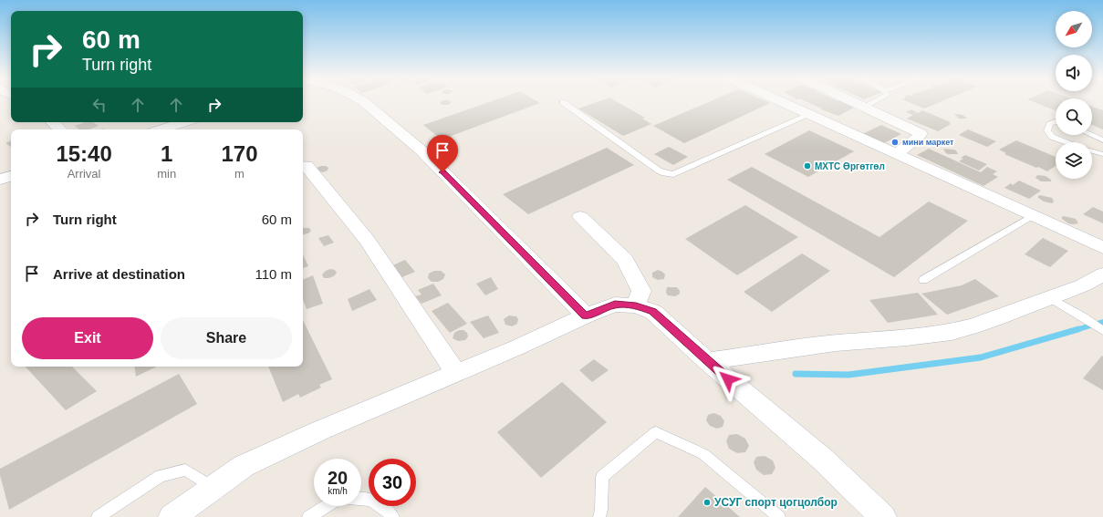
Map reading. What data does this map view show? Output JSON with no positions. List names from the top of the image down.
{
  "places": ["мини маркет", "МХТС Өргөтгөл", "УСУГ спорт цогцолбор"],
  "north": "bottom left",
  "page": {
    "turn": ["60 m", "Turn right"],
    "eta": [
      "15:40",
      "Arrival",
      "1",
      "min",
      "170",
      "m"
    ],
    "list": [
      {
        "name": "Turn right",
        "value": "60 m"
      },
      {
        "name": "Arrive at destination",
        "value": "110 m"
      }
    ],
    "buttons": ["Exit", "Share"],
    "speed": "20 km/h",
    "limit": "30"
  }
}
